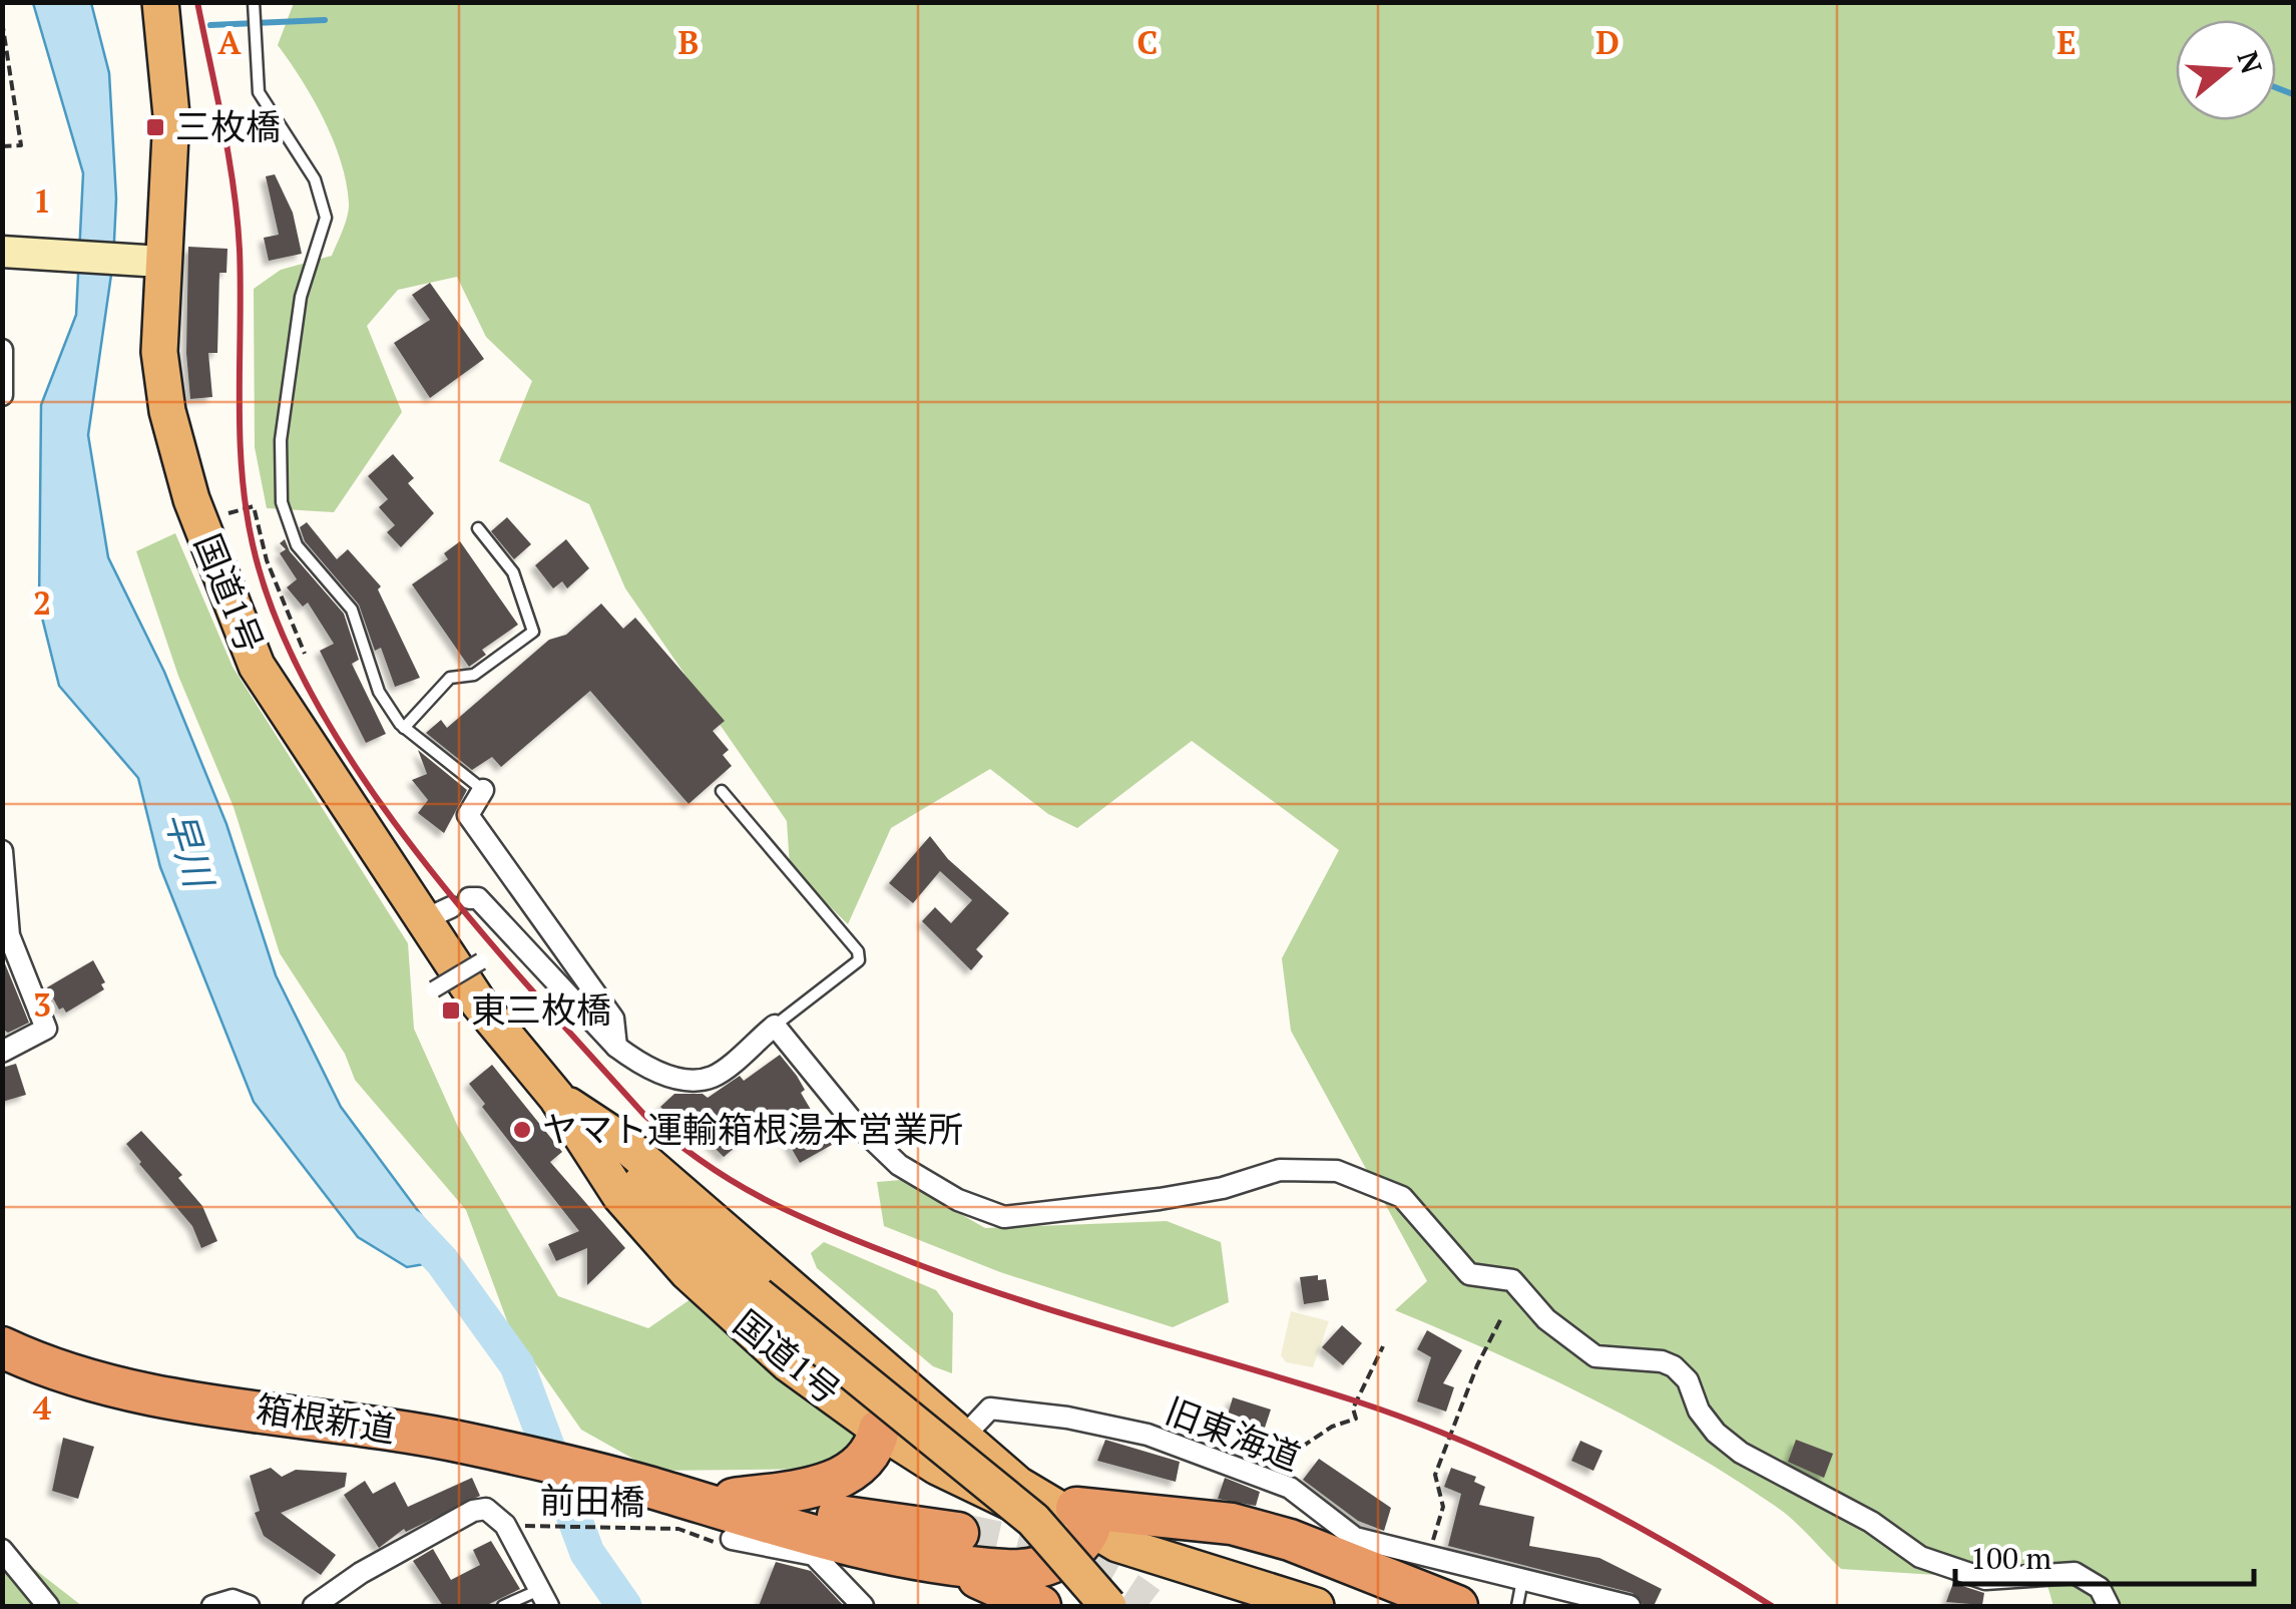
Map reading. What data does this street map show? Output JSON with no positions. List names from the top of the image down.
{
  "streets": {
    "highway": ["国道1号", "箱根新道"],
    "street": ["旧東海道"],
    "path": ["前田橋"]
  },
  "crossings": [
    ["国道1号", "旧東海道"]
  ],
  "water": ["早川"],
  "places": {
    "transit": ["三枚橋", "東三枚橋"],
    "other": ["ヤマト運輸箱根湯本営業所"]
  },
  "scale_bar": "100 m",
  "north": "right",
  "grid": {
    "columns": [
      "A",
      "B",
      "C",
      "D",
      "E"
    ],
    "rows": [
      "1",
      "2",
      "3",
      "4"
    ]
  }
}
